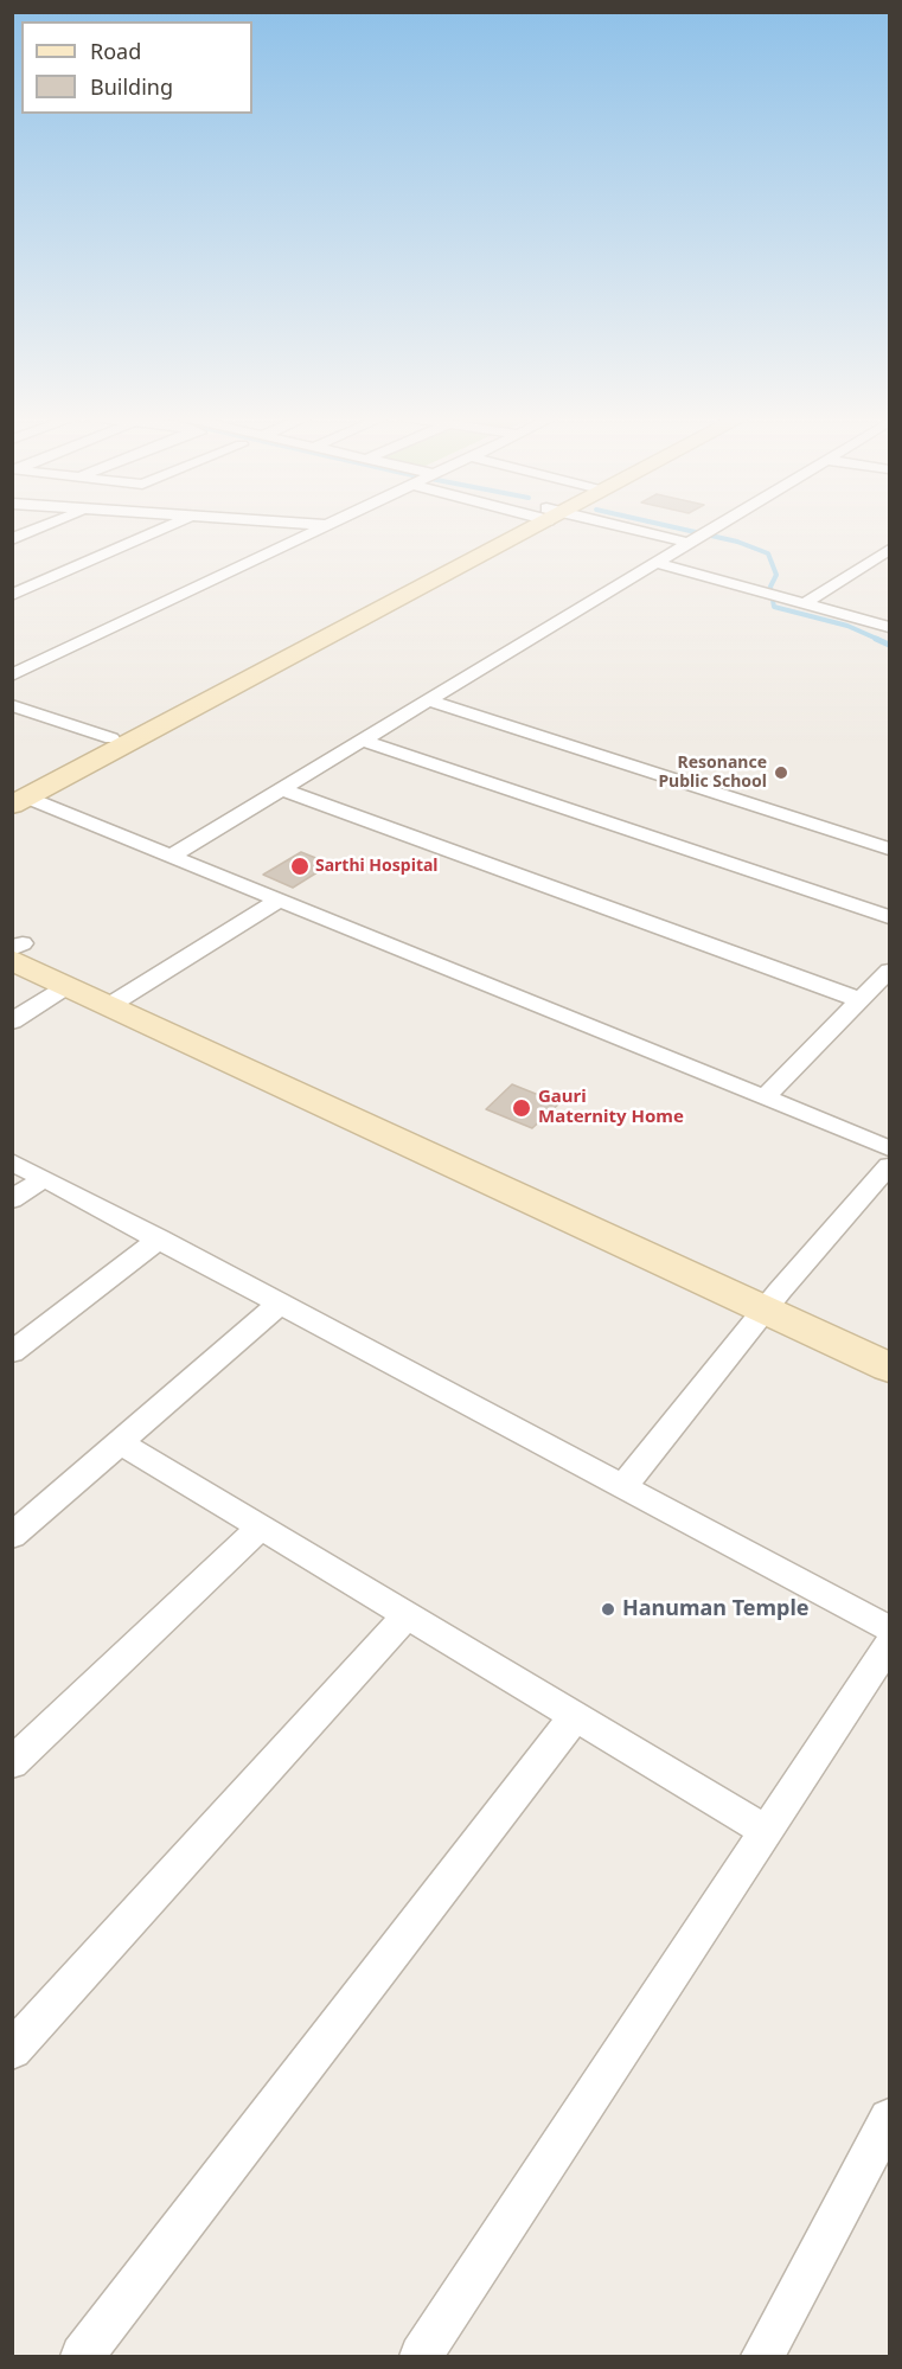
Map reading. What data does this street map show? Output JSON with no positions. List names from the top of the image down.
{
  "places": [
    "Resonance Public School",
    "Sarthi Hospital",
    "Gauri Maternity Home",
    "Hanuman Temple"
  ],
  "legend": ["Road", "Building"]
}
